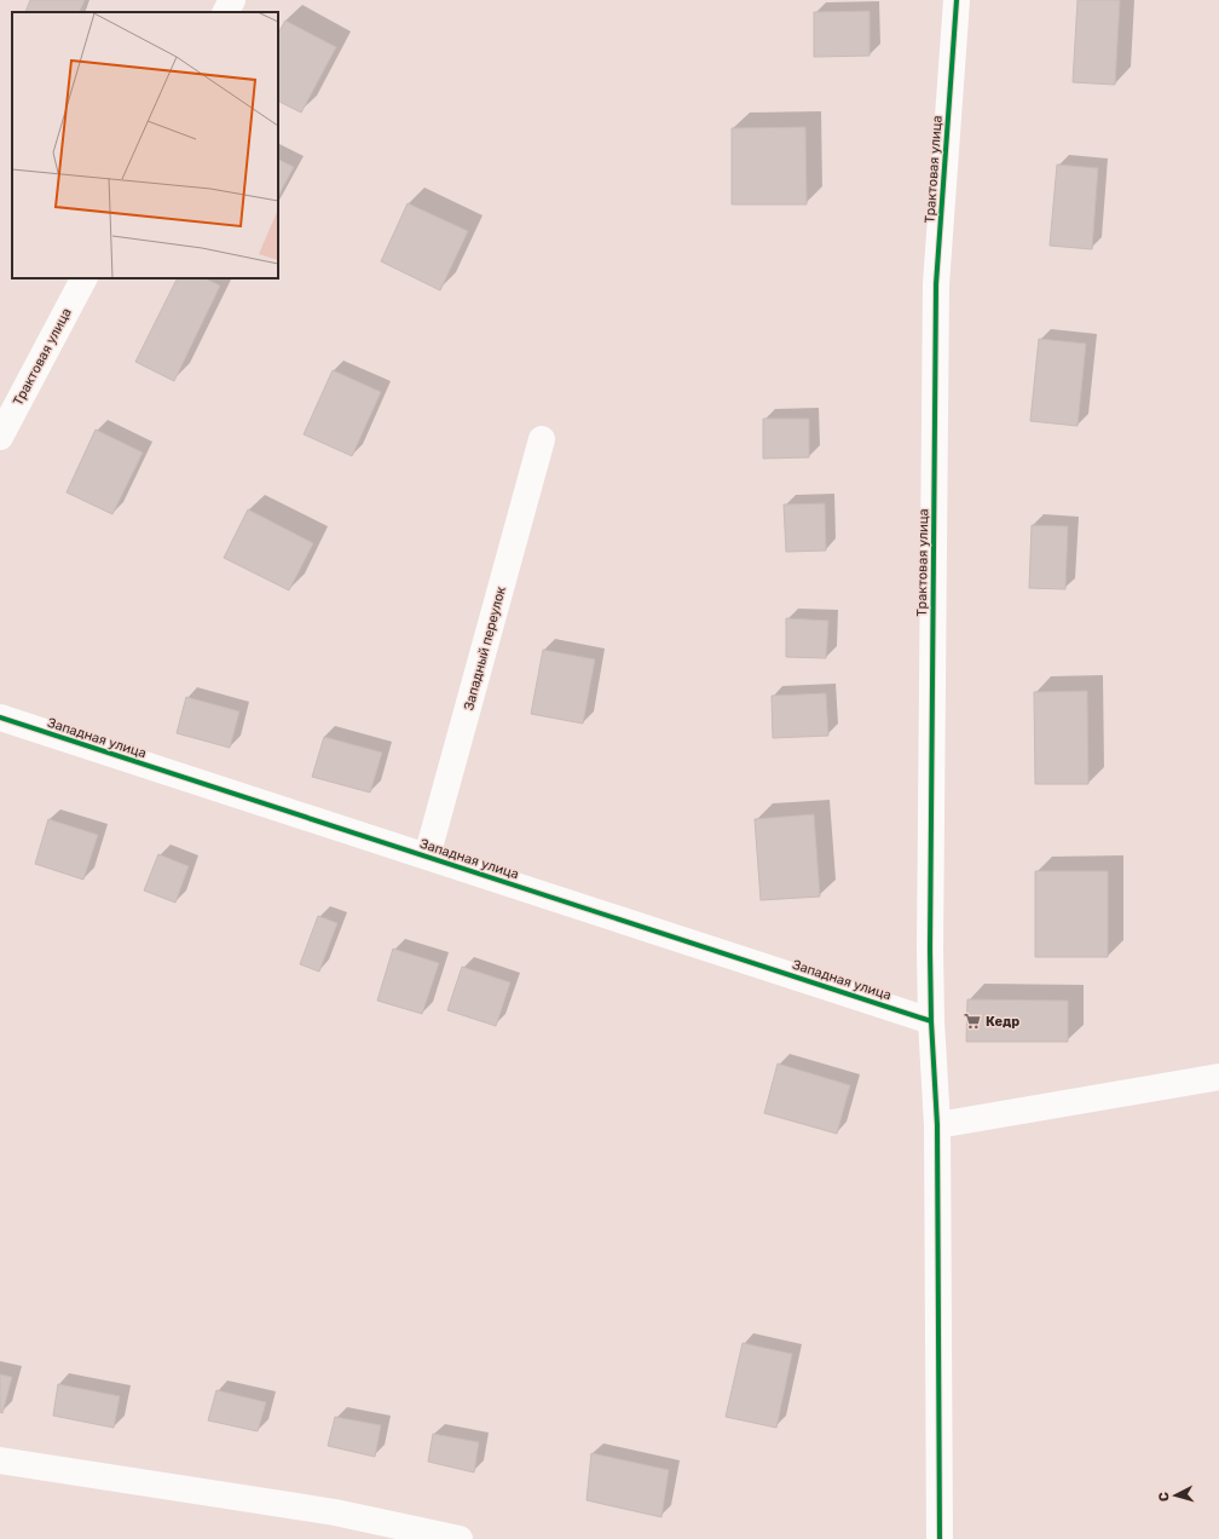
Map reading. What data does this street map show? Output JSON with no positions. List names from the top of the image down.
{
  "streets": {
    "street": ["Трактовая улица", "Западный переулок", "Западная улица"]
  },
  "crossings": [
    ["Трактовая улица", "Западная улица"],
    ["Западный переулок", "Западная улица"]
  ],
  "places": {
    "supermarket": ["Кедр"]
  },
  "north": "left"
}
